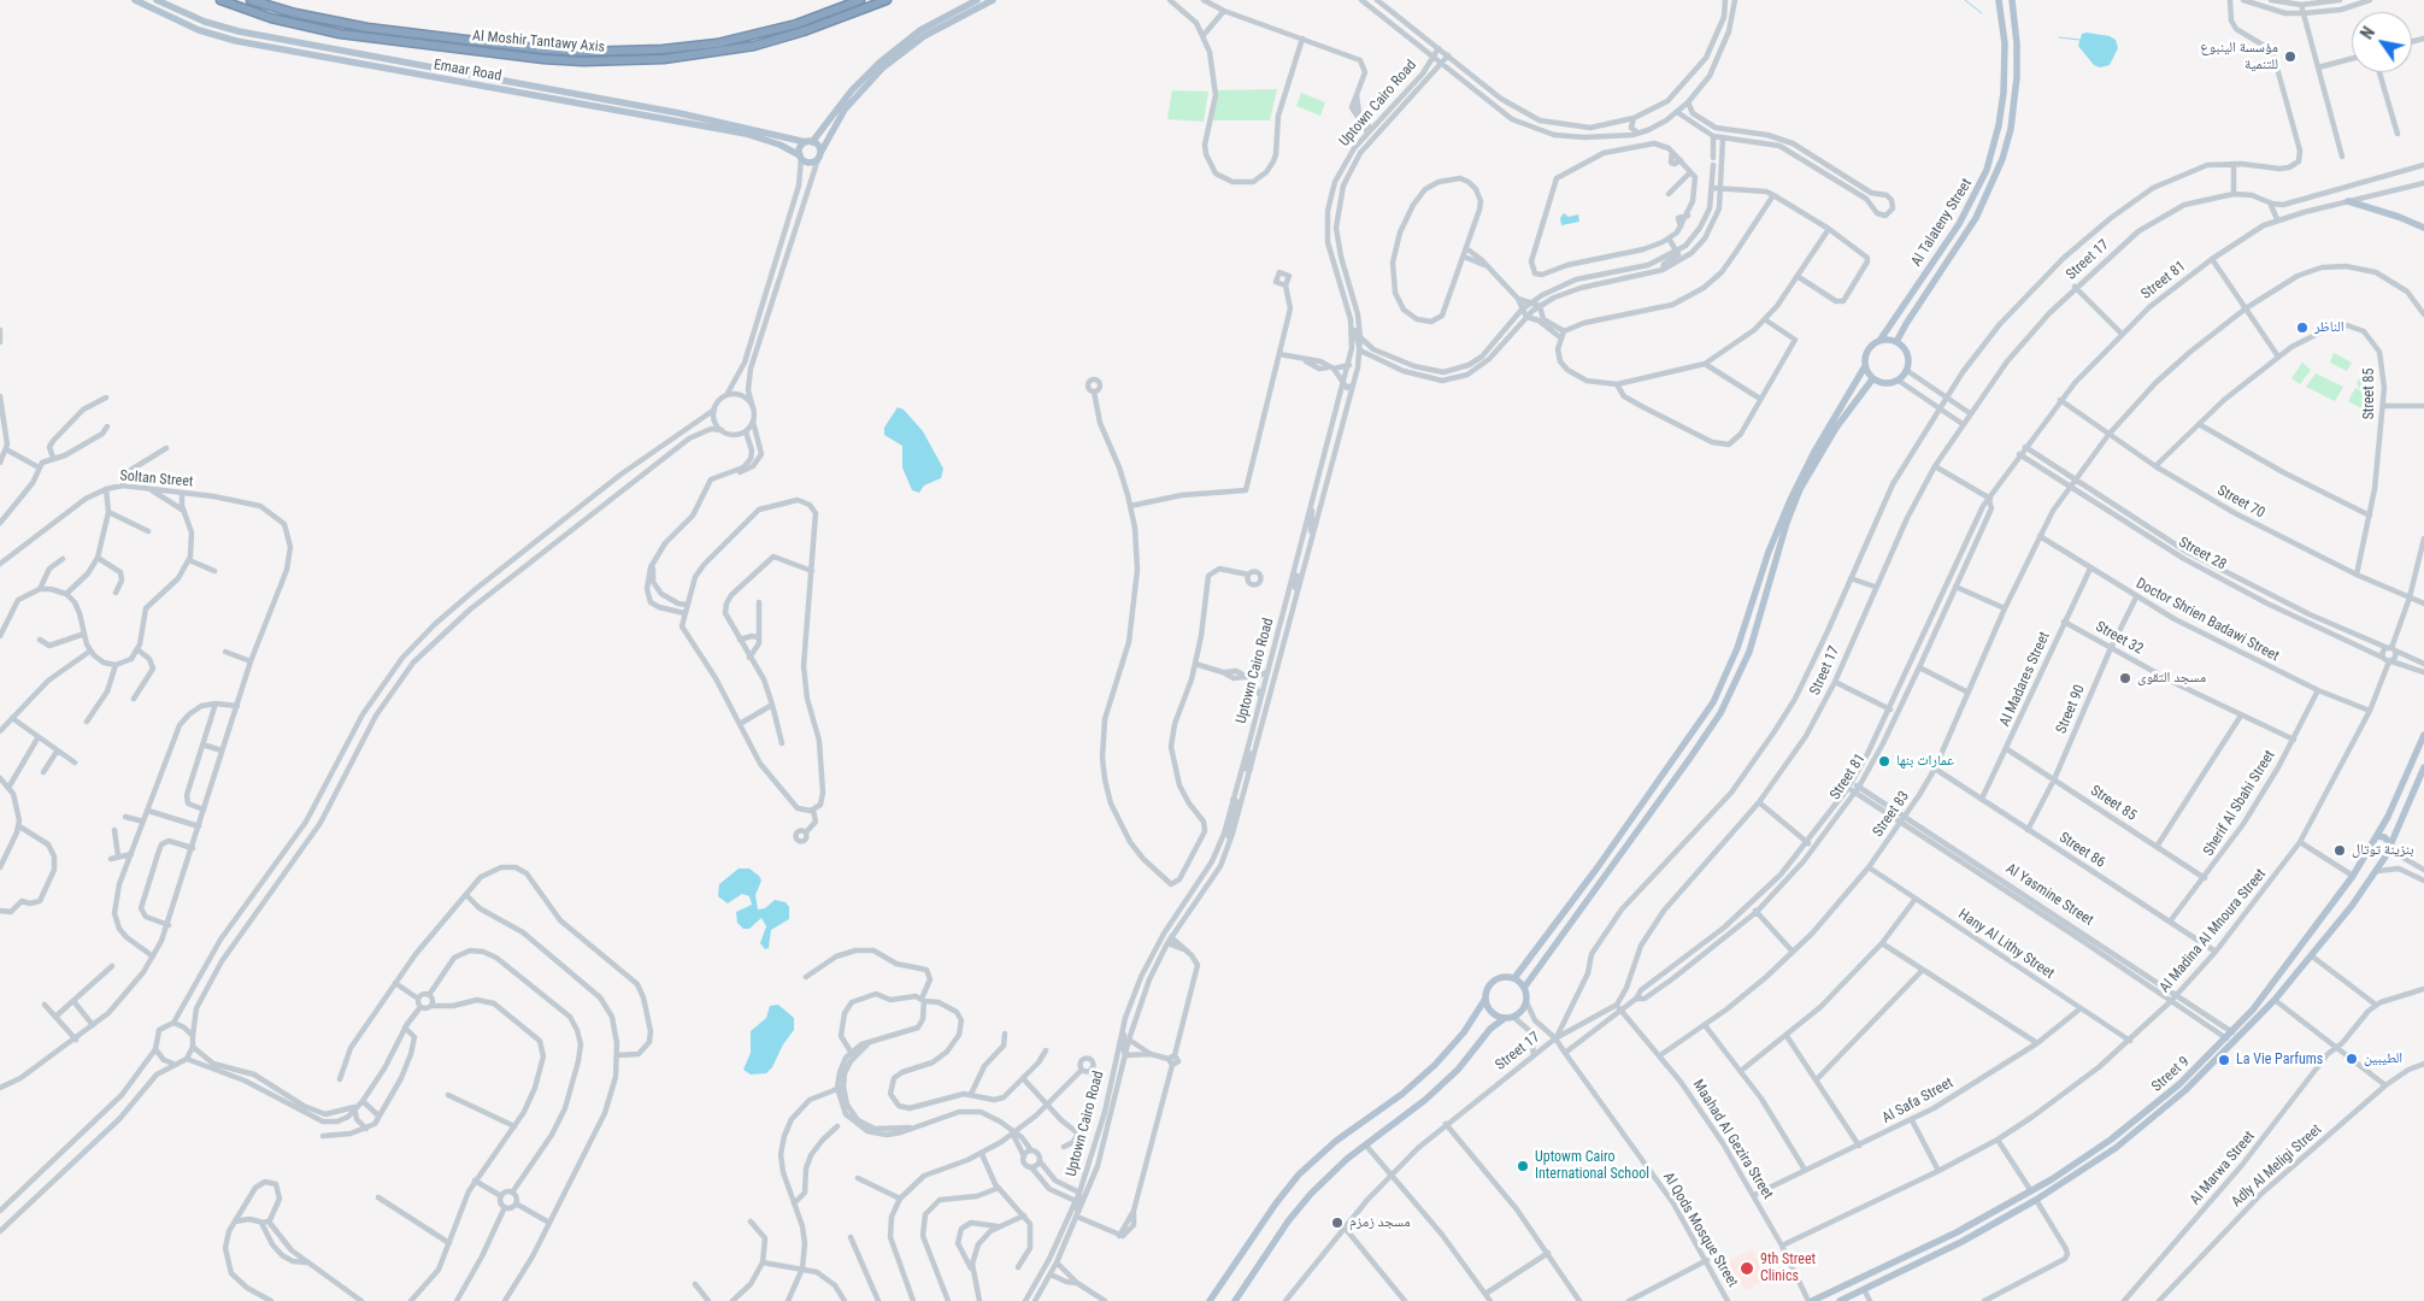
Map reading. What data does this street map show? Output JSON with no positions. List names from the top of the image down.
{
  "streets": {
    "highway": ["Al Moshir Tantawy Axis"],
    "main road": ["Emaar Road", "Al Talateny Street", "Street 9"],
    "street": [
      "Uptown Cairo Road",
      "Street 17",
      "Street 81",
      "Street 85",
      "Soltan Street",
      "Street 70",
      "Street 28",
      "Doctor Shrien Badawi Street",
      "Street 32",
      "Al Madares Street",
      "Street 90",
      "Sherif Al Sbahi Street",
      "Street 83",
      "Street 86",
      "Al Yasmine Street",
      "Al Madina Al Mnoura Street",
      "Hany Al Lithy Street",
      "Al Safa Street",
      "Maahad Al Gezira Street",
      "Adly Al Meligi Street",
      "Al Marwa Street",
      "Al Qods Mosque Street"
    ]
  },
  "crossings": [
    ["Street 17", "Maahad Al Gezira Street"],
    ["Street 81", "Street 70"],
    ["Street 81", "Street 28"],
    ["Street 81", "Al Yasmine Street"],
    ["Street 81", "Maahad Al Gezira Street"],
    ["Street 81", "Al Qods Mosque Street"],
    ["Street 85", "Street 70"],
    ["Street 85", "Al Madares Street"],
    ["Street 85", "Street 90"],
    ["Street 85", "Sherif Al Sbahi Street"],
    ["Street 28", "Street 83"],
    ["Street 28", "Al Madina Al Mnoura Street"],
    ["Doctor Shrien Badawi Street", "Al Madares Street"],
    ["Doctor Shrien Badawi Street", "Street 90"],
    ["Doctor Shrien Badawi Street", "Sherif Al Sbahi Street"],
    ["Doctor Shrien Badawi Street", "Street 83"],
    ["Doctor Shrien Badawi Street", "Al Madina Al Mnoura Street"],
    ["Street 32", "Al Madares Street"],
    ["Street 32", "Street 90"],
    ["Street 32", "Sherif Al Sbahi Street"],
    ["Al Madares Street", "Street 86"],
    ["Street 90", "Street 86"],
    ["Sherif Al Sbahi Street", "Street 86"],
    ["Street 83", "Street 86"],
    ["Street 83", "Al Yasmine Street"],
    ["Street 83", "Hany Al Lithy Street"],
    ["Street 83", "Maahad Al Gezira Street"],
    ["Street 86", "Al Madina Al Mnoura Street"],
    ["Al Yasmine Street", "Al Madina Al Mnoura Street"],
    ["Al Yasmine Street", "Street 9"],
    ["Al Madina Al Mnoura Street", "Hany Al Lithy Street"],
    ["Al Madina Al Mnoura Street", "Maahad Al Gezira Street"],
    ["Hany Al Lithy Street", "Al Safa Street"],
    ["Street 9", "Maahad Al Gezira Street"],
    ["Al Safa Street", "Maahad Al Gezira Street"]
  ],
  "places": [
    "مؤسسة الينبوع للتنمية",
    "الناظر",
    "مسجد التقوى",
    "عمارات بنها",
    "بنزينة توتال",
    "الطيبين",
    "La Vie Parfums",
    "Uptowm Cairo International School",
    "مسجد زمزم",
    "9th Street Clinics"
  ],
  "north": "top left"
}
